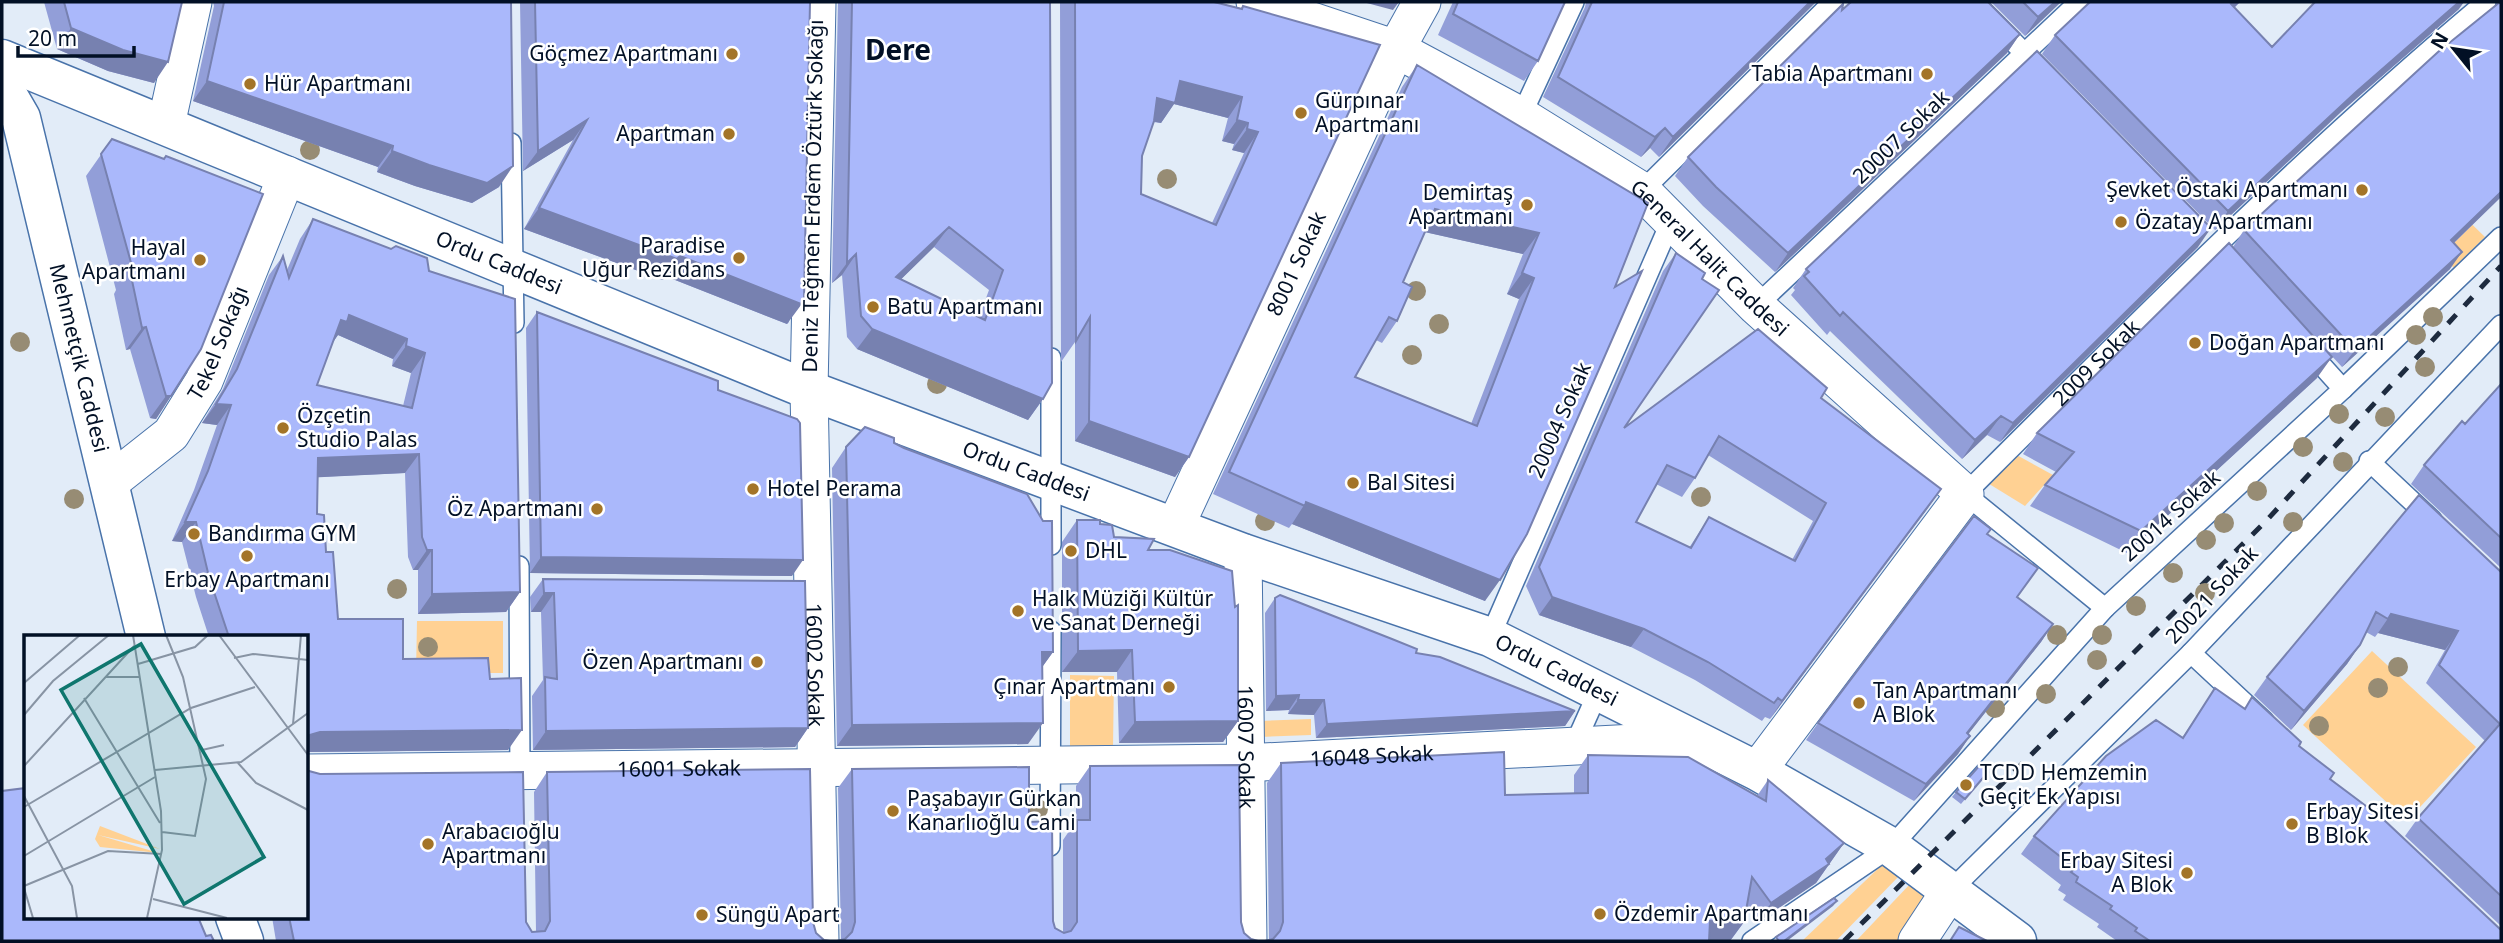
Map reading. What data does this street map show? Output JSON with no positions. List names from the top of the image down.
{
  "streets": {
    "main road": ["Ordu Caddesi", "Mehmetçik Caddesi"],
    "street": [
      "Deniz Teğmen Erdem Öztürk Sokağı",
      "General Halit Caddesi",
      "8001 Sokak",
      "Tekel Sokağı",
      "2009 Sokak",
      "16002 Sokak",
      "16007 Sokak",
      "16048 Sokak",
      "16001 Sokak"
    ],
    "lane": [
      "20007 Sokak",
      "20004 Sokak",
      "20014 Sokak",
      "20021 Sokak"
    ]
  },
  "crossings": [
    ["20007 Sokak", "General Halit Caddesi"],
    ["Deniz Teğmen Erdem Öztürk Sokağı", "Ordu Caddesi"],
    ["Deniz Teğmen Erdem Öztürk Sokağı", "16002 Sokak"],
    ["General Halit Caddesi", "8001 Sokak"],
    ["General Halit Caddesi", "2009 Sokak"],
    ["General Halit Caddesi", "20004 Sokak"],
    ["General Halit Caddesi", "20014 Sokak"],
    ["Ordu Caddesi", "8001 Sokak"],
    ["Ordu Caddesi", "Tekel Sokağı"],
    ["Ordu Caddesi", "Mehmetçik Caddesi"],
    ["Ordu Caddesi", "2009 Sokak"],
    ["Ordu Caddesi", "20004 Sokak"],
    ["Ordu Caddesi", "20014 Sokak"],
    ["Ordu Caddesi", "20021 Sokak"],
    ["Ordu Caddesi", "16002 Sokak"],
    ["Ordu Caddesi", "16007 Sokak"],
    ["Ordu Caddesi", "16048 Sokak"],
    ["Tekel Sokağı", "Mehmetçik Caddesi"],
    ["16002 Sokak", "16001 Sokak"],
    ["16007 Sokak", "16048 Sokak"],
    ["16048 Sokak", "16001 Sokak"]
  ],
  "districts": ["Dere"],
  "places": [
    "Göçmez Apartmanı",
    "Tabia Apartmanı",
    "Hür Apartmanı",
    "Gürpınar Apartmanı",
    "Apartman",
    "Şevket Östaki Apartmanı",
    "Demirtaş Apartmanı",
    "Özatay Apartmanı",
    "Paradise Uğur Rezidans",
    "Hayal Apartmanı",
    "Batu Apartmanı",
    "Doğan Apartmanı",
    "Özçetin Studio Palas",
    "Bal Sitesi",
    "Hotel Perama",
    "Öz Apartmanı",
    "Bandırma GYM",
    "DHL",
    "Erbay Apartmanı",
    "Halk Müziği Kültür ve Sanat Derneği",
    "Özen Apartmanı",
    "Çınar Apartmanı",
    "Tan Apartmanı A Blok",
    "TCDD Hemzemin Geçit Ek Yapısı",
    "Paşabayır Gürkan Kanarlıoğlu Cami",
    "Erbay Sitesi B Blok",
    "Arabacıoğlu Apartmanı",
    "Erbay Sitesi A Blok",
    "Özdemir Apartmanı",
    "Süngü Apart"
  ],
  "scale_bar": "20 m",
  "north": "top left"
}
